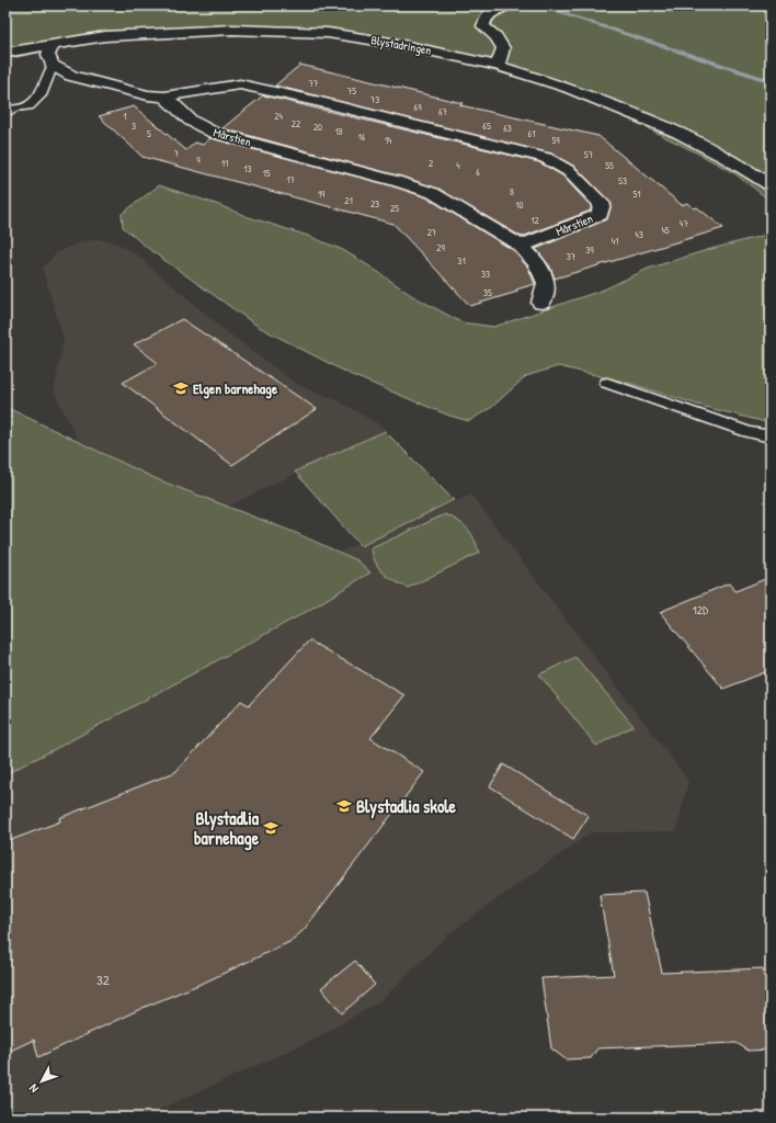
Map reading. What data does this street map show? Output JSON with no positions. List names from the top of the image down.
{
  "streets": {
    "street": ["Blystadringen", "Mårstien"]
  },
  "places": {
    "school or university": ["Elgen barnehage", "Blystadlia skole", "Blystadlia barnehage"]
  },
  "house_numbers": [
    "77",
    "75",
    "73",
    "69",
    "67",
    "1",
    "24",
    "22",
    "3",
    "65",
    "20",
    "63",
    "18",
    "5",
    "61",
    "16",
    "14",
    "59",
    "7",
    "57",
    "9",
    "11",
    "2",
    "4",
    "55",
    "13",
    "6",
    "15",
    "17",
    "53",
    "8",
    "19",
    "51",
    "21",
    "23",
    "10",
    "25",
    "12",
    "47",
    "45",
    "27",
    "43",
    "41",
    "29",
    "39",
    "37",
    "31",
    "33",
    "35",
    "12D",
    "32"
  ],
  "north": "bottom left"
}
